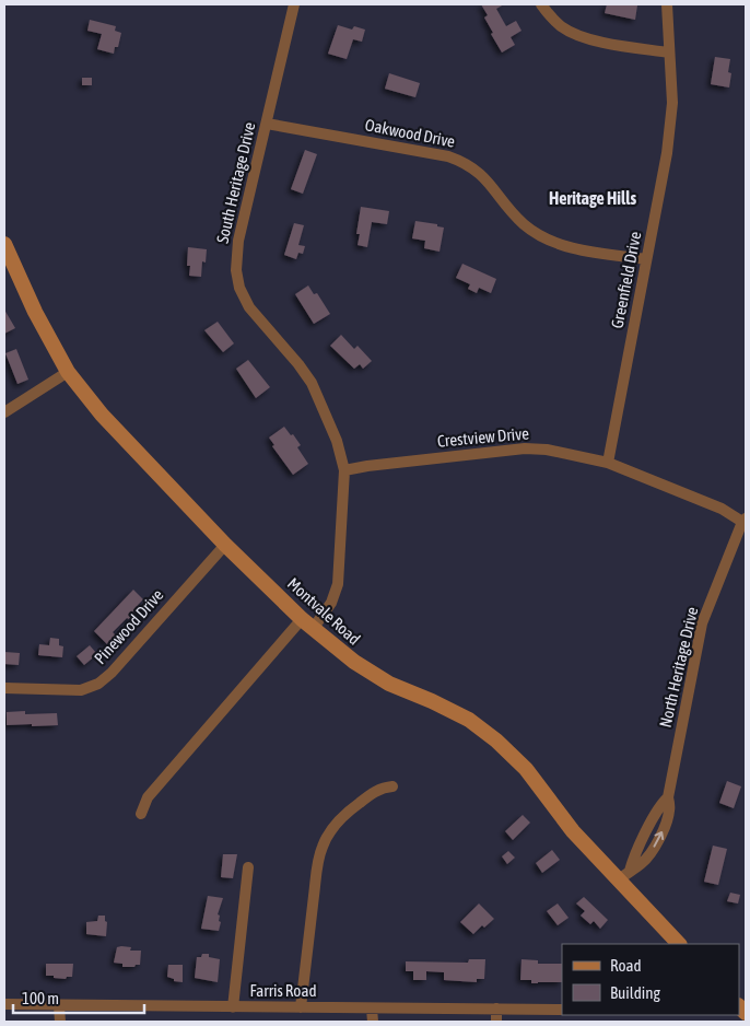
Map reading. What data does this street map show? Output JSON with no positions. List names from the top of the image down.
{
  "streets": {
    "main road": ["Montvale Road"],
    "street": [
      "Oakwood Drive",
      "South Heritage Drive",
      "Greenfield Drive",
      "Crestview Drive",
      "Pinewood Drive",
      "North Heritage Drive",
      "Farris Road"
    ]
  },
  "crossings": [
    ["Oakwood Drive", "South Heritage Drive"],
    ["Oakwood Drive", "Greenfield Drive"],
    ["South Heritage Drive", "Crestview Drive"],
    ["South Heritage Drive", "Montvale Road"],
    ["Greenfield Drive", "Crestview Drive"],
    ["Crestview Drive", "North Heritage Drive"],
    ["Montvale Road", "Pinewood Drive"],
    ["Montvale Road", "North Heritage Drive"]
  ],
  "districts": ["Heritage Hills"],
  "legend": ["Road", "Building"],
  "scale_bar": "100 m"
}
